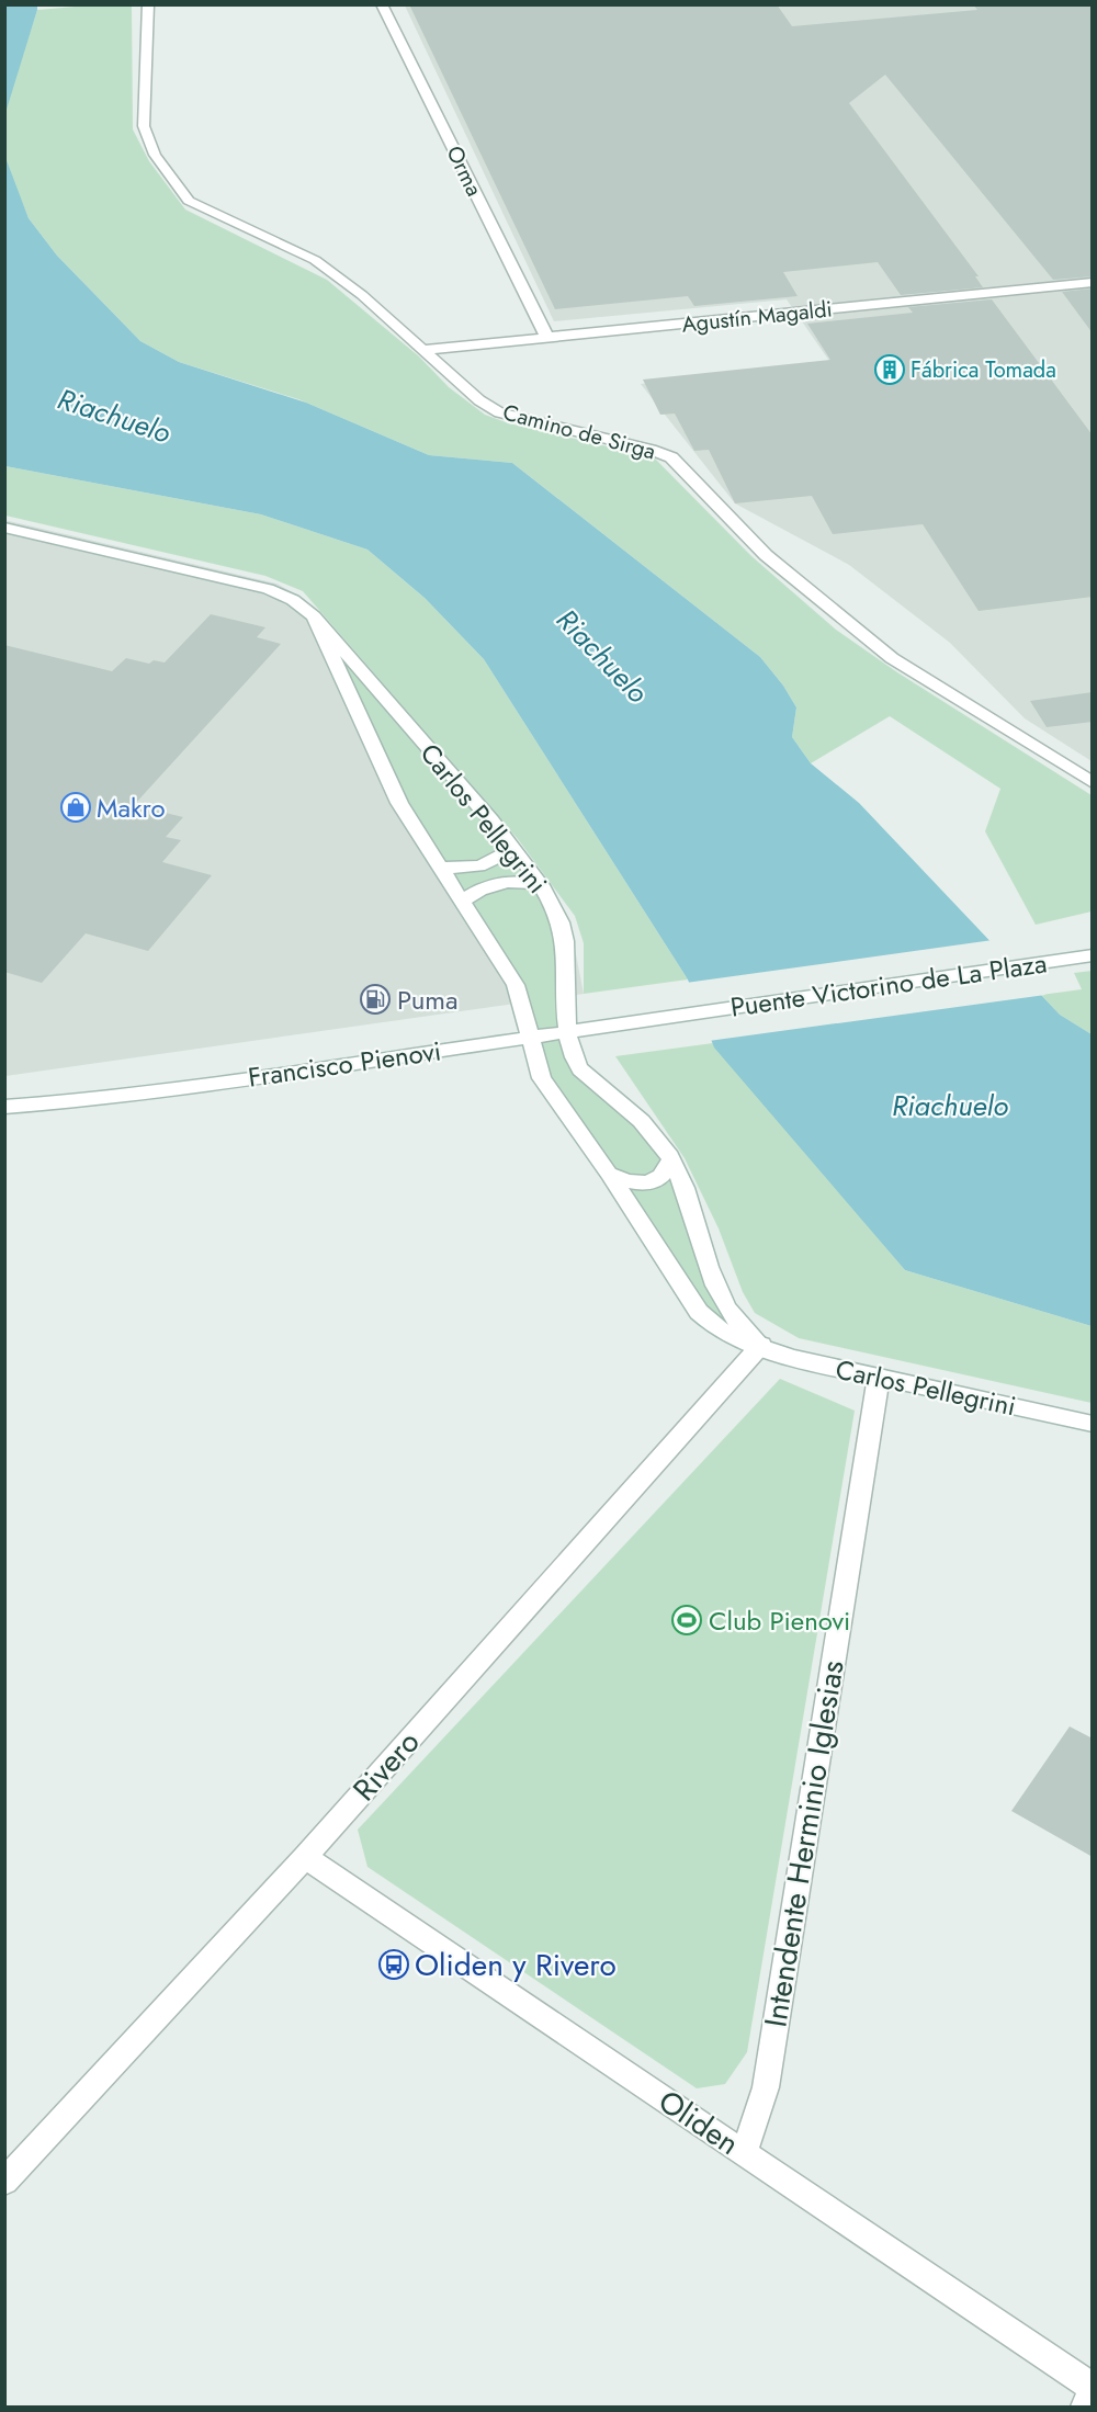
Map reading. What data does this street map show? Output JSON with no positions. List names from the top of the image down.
{
  "streets": {
    "street": [
      "Orma",
      "Agustín Magaldi",
      "Camino de Sirga",
      "Carlos Pellegrini",
      "Puente Victorino de La Plaza",
      "Francisco Pienovi",
      "Rivero",
      "Intendente Herminio Iglesias",
      "Oliden"
    ]
  },
  "crossings": [
    ["Orma", "Agustín Magaldi"],
    ["Agustín Magaldi", "Camino de Sirga"],
    ["Carlos Pellegrini", "Francisco Pienovi"],
    ["Carlos Pellegrini", "Rivero"],
    ["Carlos Pellegrini", "Intendente Herminio Iglesias"],
    ["Puente Victorino de La Plaza", "Francisco Pienovi"],
    ["Rivero", "Oliden"],
    ["Intendente Herminio Iglesias", "Oliden"]
  ],
  "water": ["Riachuelo"],
  "places": {
    "building": ["Fábrica Tomada"],
    "shop": ["Makro"],
    "fuel station": ["Puma"],
    "sports": ["Club Pienovi"],
    "bus stop": ["Oliden y Rivero"]
  }
}
